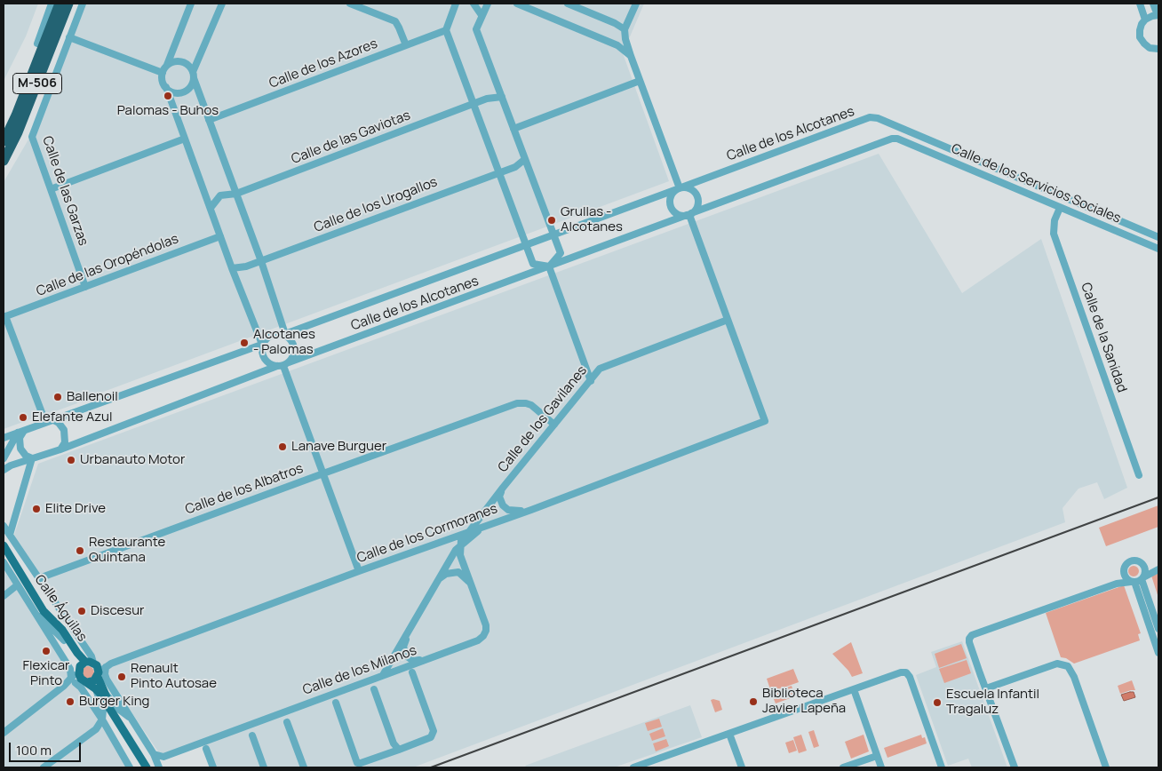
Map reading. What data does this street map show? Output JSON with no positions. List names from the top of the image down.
{
  "streets": {
    "highway": ["M-506"],
    "main road": ["Calle Águilas"],
    "street": [
      "Calle de los Azores",
      "Calle de los Alcotanes",
      "Calle de las Gaviotas",
      "Calle de los Servicios Sociales",
      "Calle de las Garzas",
      "Calle de los Urogallos",
      "Calle de las Oropéndolas",
      "Calle de la Sanidad",
      "Calle de los Gavilanes",
      "Calle de los Albatros",
      "Calle de los Cormoranes",
      "Calle de los Milanos"
    ]
  },
  "crossings": [
    ["Calle de los Alcotanes", "Calle de los Servicios Sociales"],
    ["Calle de los Servicios Sociales", "Calle de la Sanidad"],
    ["Calle de las Garzas", "Calle de las Oropéndolas"],
    ["Calle de los Gavilanes", "Calle de los Albatros"],
    ["Calle de los Gavilanes", "Calle de los Cormoranes"],
    ["Calle de los Gavilanes", "Calle de los Milanos"],
    ["Calle de los Cormoranes", "Calle Águilas"]
  ],
  "places": [
    "Palomas - Buhos",
    "Grullas - Alcotanes",
    "Alcotanes - Palomas",
    "Ballenoil",
    "Elefante Azul",
    "Lanave Burguer",
    "Urbanauto Motor",
    "Elite Drive",
    "Restaurante Quintana",
    "Discesur",
    "Flexicar Pinto",
    "Renault Pinto Autosae",
    "Burger King",
    "Biblioteca Javier Lapeña",
    "Escuela Infantil Tragaluz"
  ],
  "scale_bar": "100 m"
}
